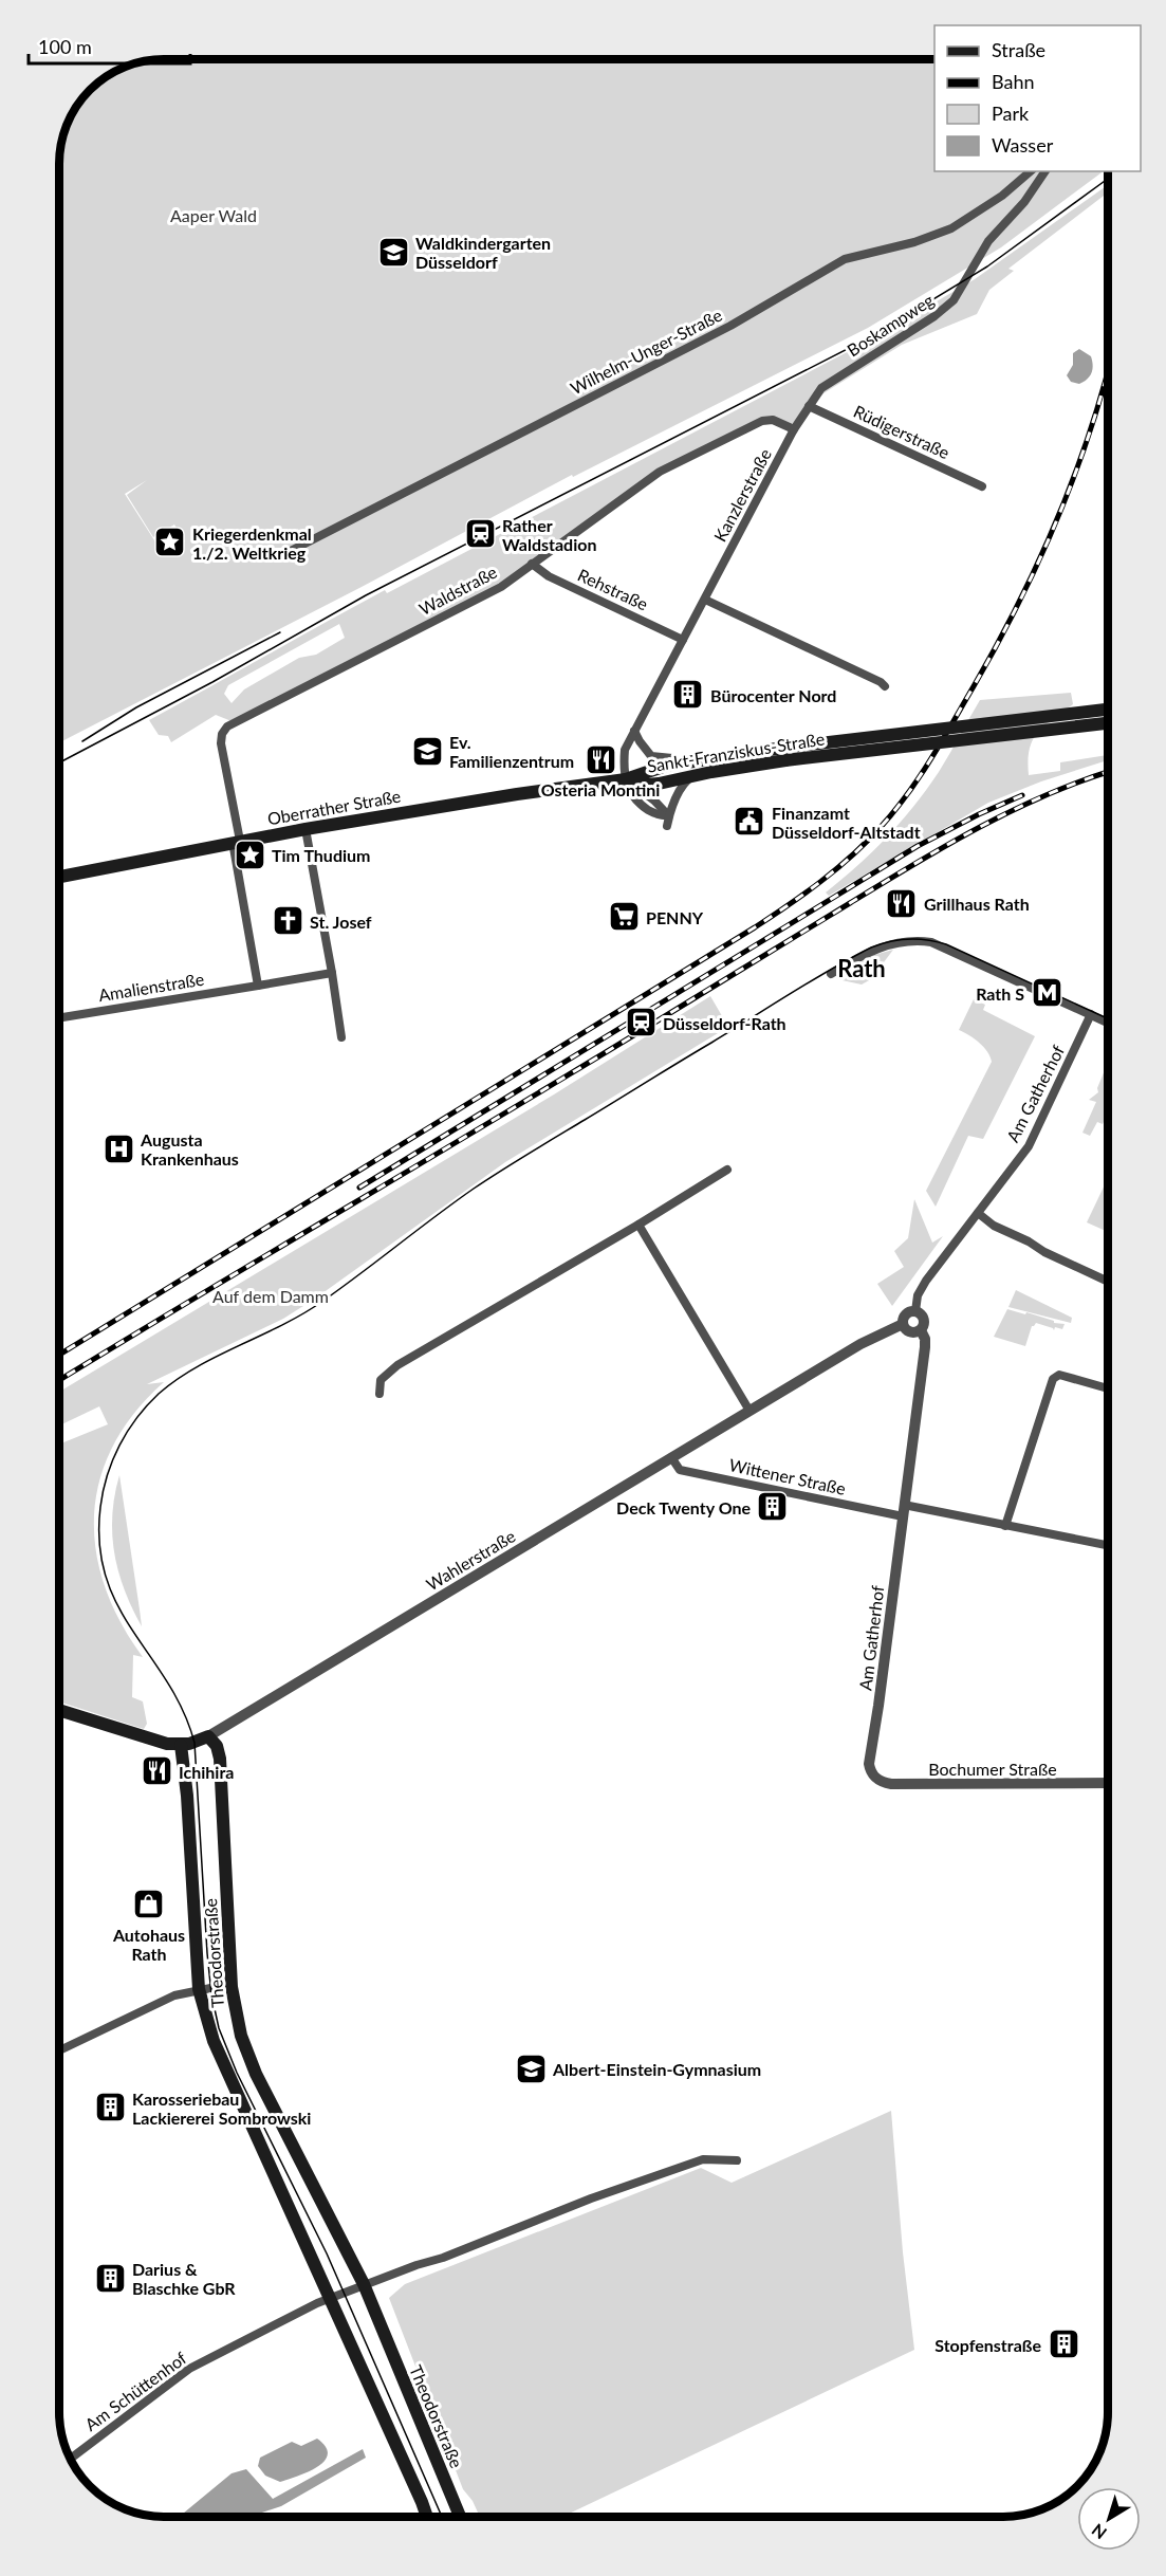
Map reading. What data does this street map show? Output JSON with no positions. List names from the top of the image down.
{
  "streets": {
    "main road": ["Sankt-Franziskus-Straße", "Oberrather Straße", "Theodorstraße"],
    "street": [
      "Boskampweg",
      "Wilhelm-Unger-Straße",
      "Rüdigerstraße",
      "Kanzlerstraße",
      "Rehstraße",
      "Waldstraße",
      "Amalienstraße",
      "Am Gatherhof",
      "Wittener Straße",
      "Wahlerstraße",
      "Bochumer Straße",
      "Am Schüttenhof"
    ]
  },
  "crossings": [
    ["Boskampweg", "Rüdigerstraße"],
    ["Boskampweg", "Kanzlerstraße"],
    ["Rüdigerstraße", "Kanzlerstraße"],
    ["Kanzlerstraße", "Rehstraße"],
    ["Kanzlerstraße", "Waldstraße"],
    ["Kanzlerstraße", "Sankt-Franziskus-Straße"],
    ["Kanzlerstraße", "Oberrather Straße"],
    ["Rehstraße", "Waldstraße"],
    ["Waldstraße", "Oberrather Straße"],
    ["Waldstraße", "Amalienstraße"],
    ["Sankt-Franziskus-Straße", "Oberrather Straße"],
    ["Am Gatherhof", "Wittener Straße"],
    ["Am Gatherhof", "Wahlerstraße"],
    ["Am Gatherhof", "Bochumer Straße"],
    ["Wittener Straße", "Wahlerstraße"],
    ["Wahlerstraße", "Theodorstraße"],
    ["Theodorstraße", "Am Schüttenhof"]
  ],
  "districts": ["Rath"],
  "parks": ["Aaper Wald", "Auf dem Damm"],
  "places": {
    "school or university": ["Waldkindergarten Düsseldorf", "Ev. Familienzentrum", "Albert-Einstein-Gymnasium"],
    "station": ["Rather Waldstadion", "Düsseldorf-Rath"],
    "place": ["Kriegerdenkmal 1./2. Weltkrieg", "Tim Thudium"],
    "building": [
      "Bürocenter Nord",
      "Deck Twenty One",
      "Karosseriebau Lackiererei Sombrowski",
      "Darius & Blaschke GbR",
      "Stopfenstraße"
    ],
    "restaurant": ["Osteria Montini", "Grillhaus Rath", "Ichihira"],
    "public building": ["Finanzamt Düsseldorf-Altstadt"],
    "supermarket": ["PENNY"],
    "church": ["St. Josef"],
    "metro station": ["Rath S"],
    "hospital": ["Augusta Krankenhaus"],
    "shop": ["Autohaus Rath"]
  },
  "legend": [
    "Straße",
    "Bahn",
    "Park",
    "Wasser"
  ],
  "scale_bar": "100 m",
  "north": "bottom left"
}
